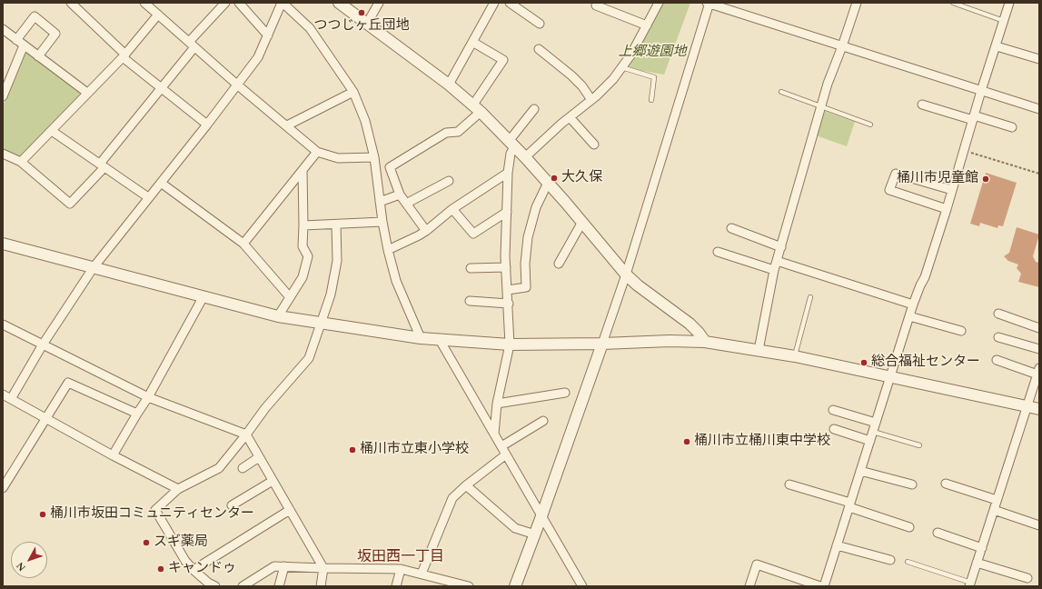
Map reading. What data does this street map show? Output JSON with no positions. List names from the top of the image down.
{
  "districts": ["坂田西一丁目"],
  "parks": ["上郷遊園地"],
  "places": [
    "つつじヶ丘団地",
    "大久保",
    "桶川市児童館",
    "総合福祉センター",
    "桶川市立桶川東中学校",
    "桶川市立東小学校",
    "桶川市坂田コミュニティセンター",
    "スギ薬局",
    "キャンドゥ"
  ],
  "north": "bottom left"
}
